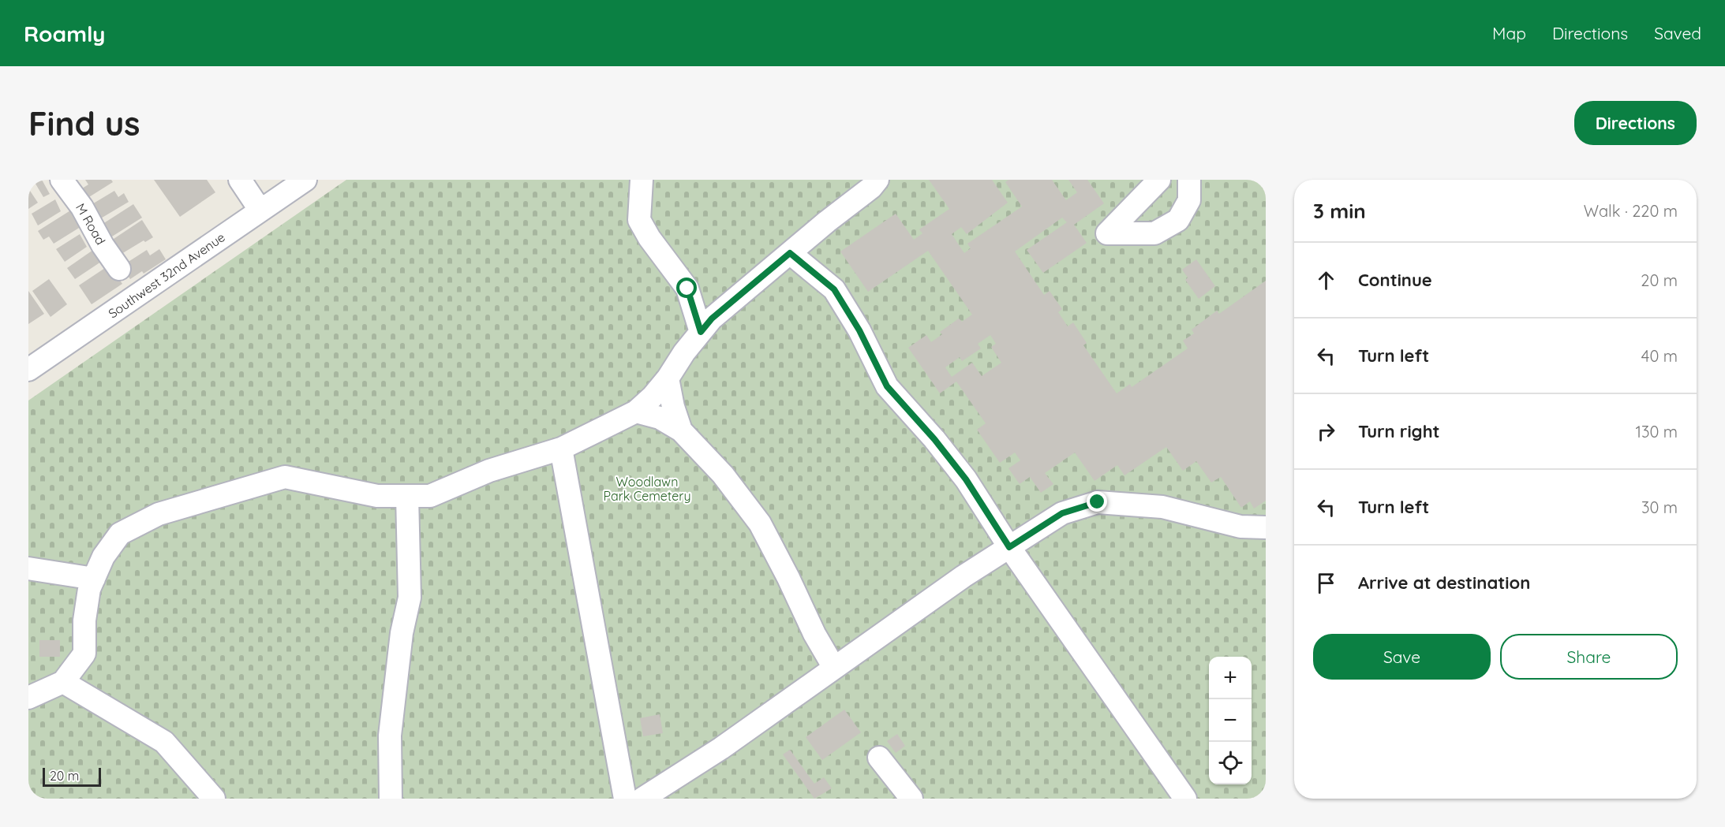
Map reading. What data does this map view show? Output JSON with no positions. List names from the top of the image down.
{
  "streets": {
    "street": ["M Road", "Southwest 32nd Avenue"]
  },
  "parks": ["Woodlawn Park Cemetery"],
  "scale_bar": "20 m",
  "page": {
    "header": "Roamly",
    "nav": ["Map", "Directions", "Saved"],
    "buttons": [
      "Directions",
      ["Save", "Share"]
    ],
    "title": "Find us",
    "heading": ["3 min", "Walk · 220 m"],
    "list": [
      ["Continue", "20 m"],
      ["Turn left", "40 m"],
      ["Turn right", "130 m"],
      ["Turn left", "30 m"],
      "Arrive at destination"
    ],
    "map_buttons": ["+", "−"],
    "scale": "20 m"
  }
}
